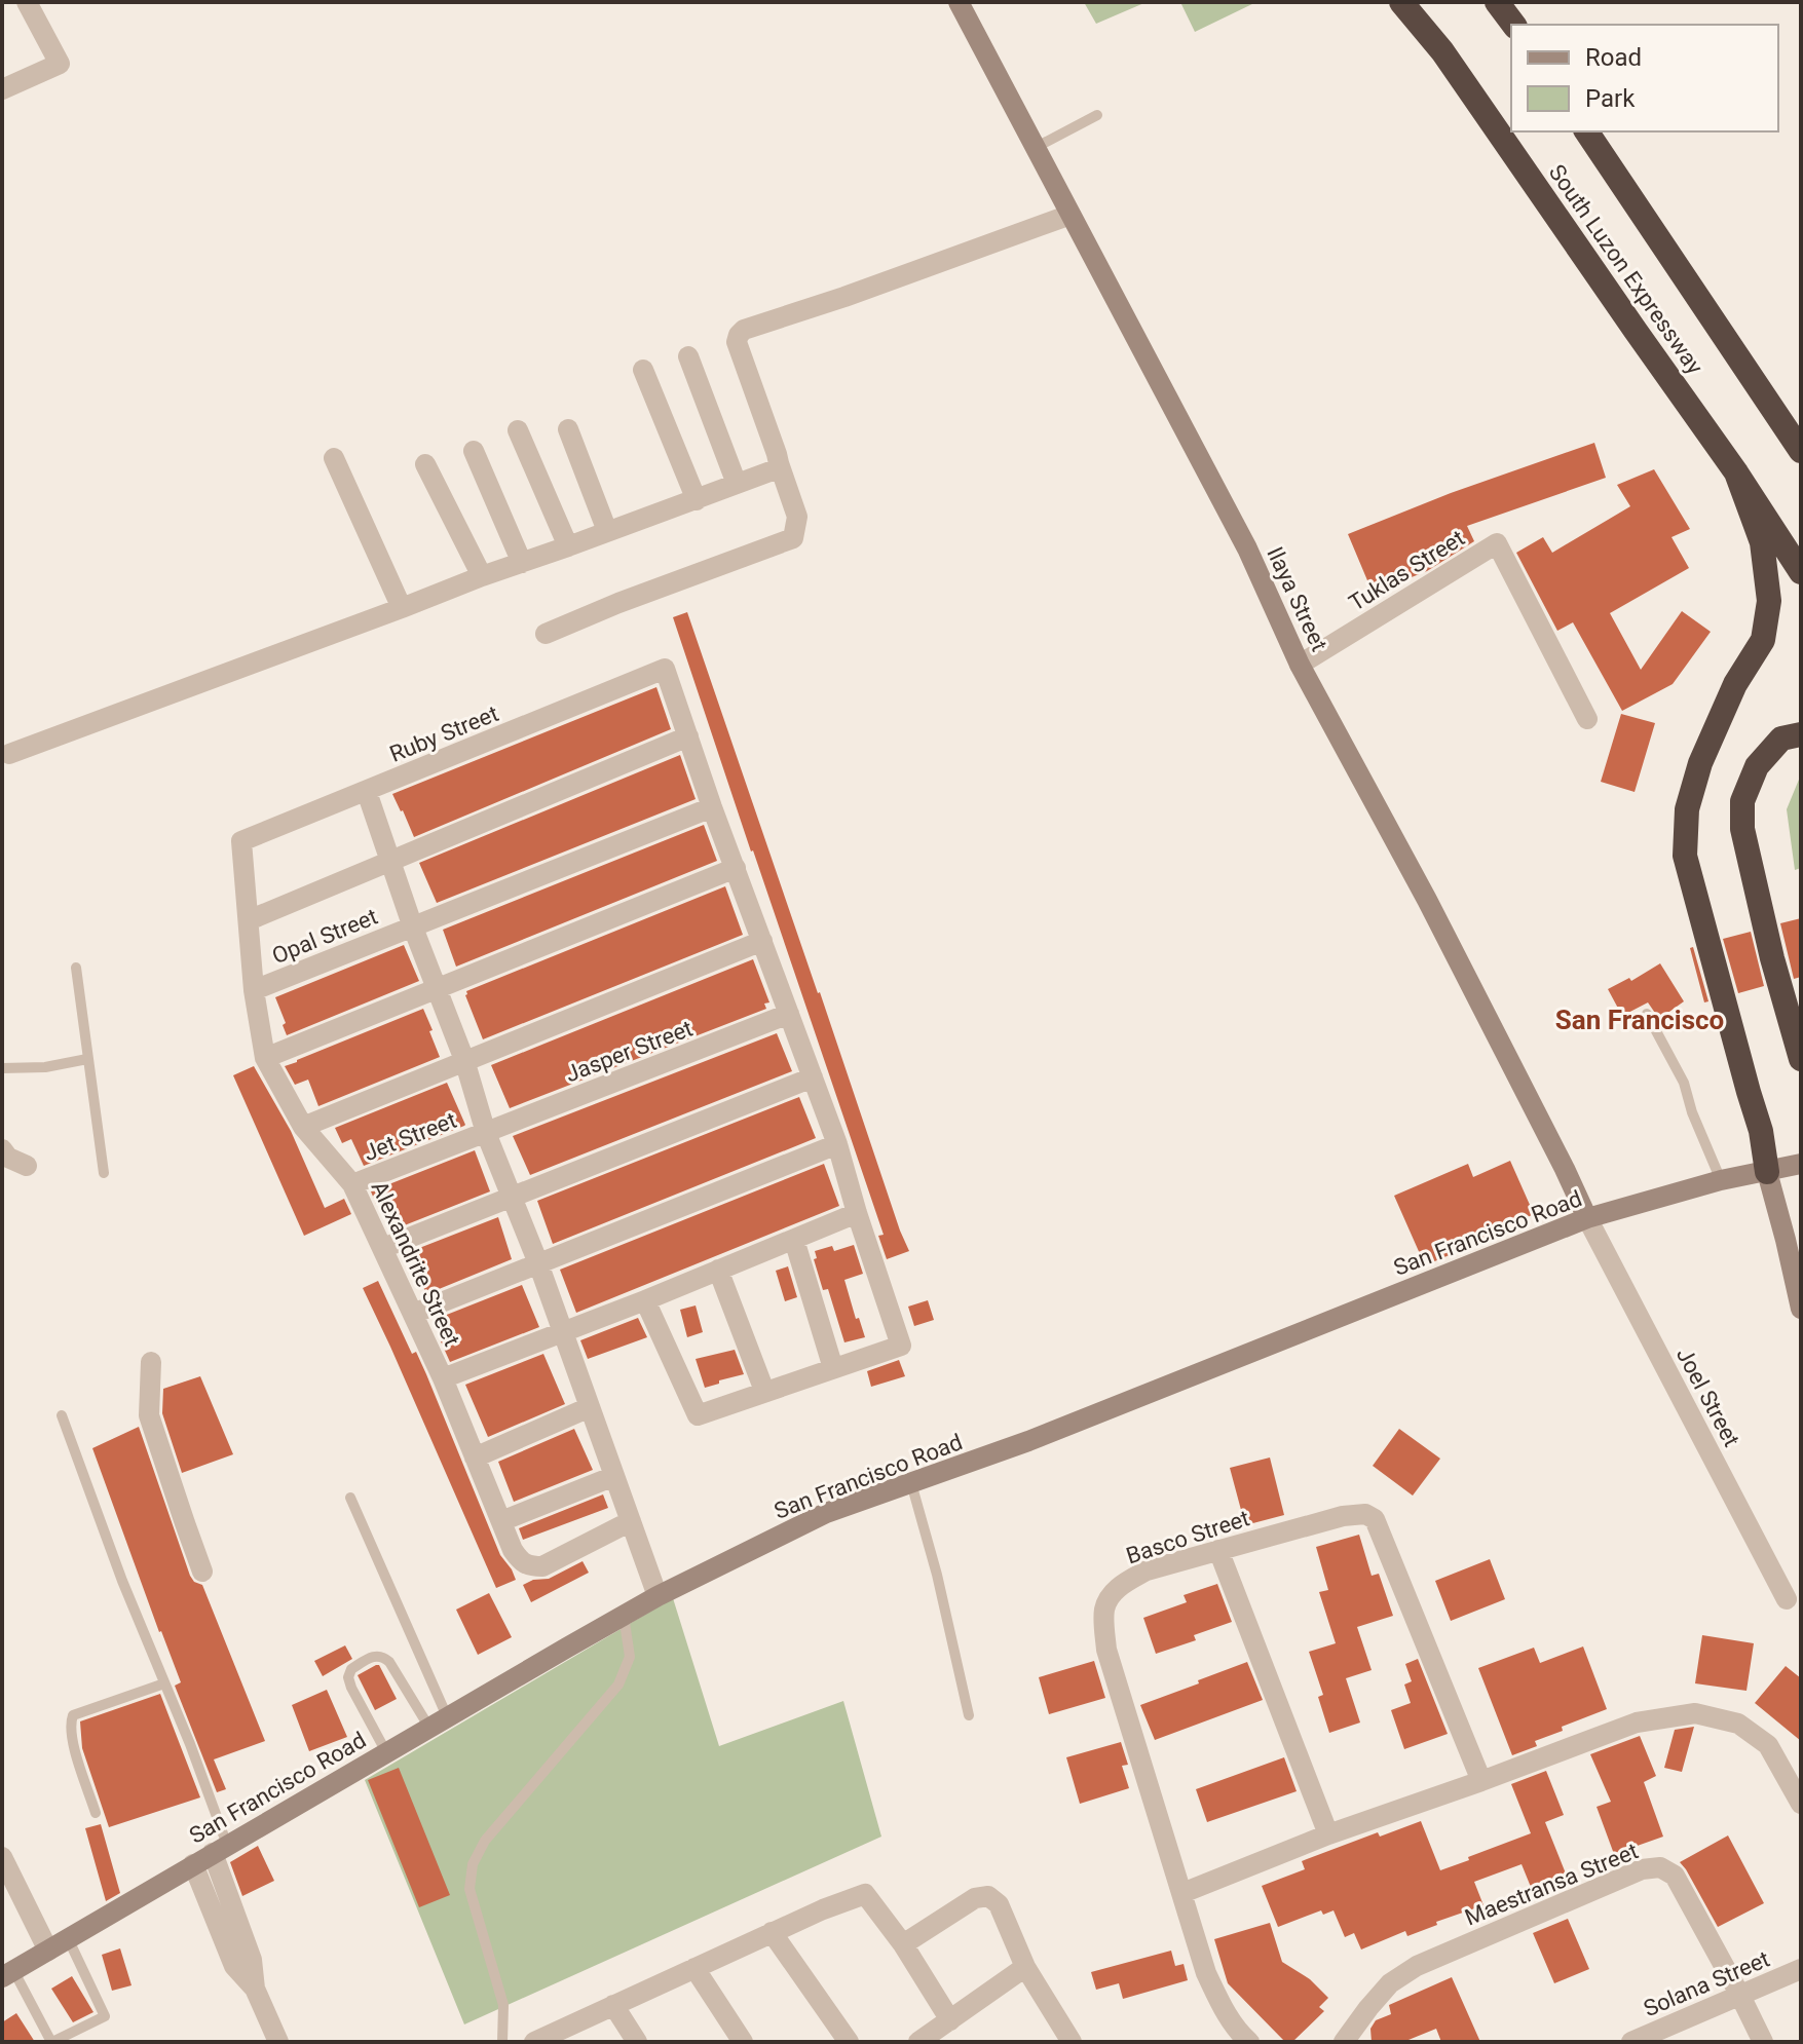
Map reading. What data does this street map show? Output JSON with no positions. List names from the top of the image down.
{
  "streets": {
    "highway": ["South Luzon Expressway"],
    "main road": ["Ilaya Street", "San Francisco Road"],
    "street": [
      "Tuklas Street",
      "Ruby Street",
      "Opal Street",
      "Jasper Street",
      "Jet Street",
      "Alexandrite Street",
      "Joel Street",
      "Basco Street",
      "Maestransa Street",
      "Solana Street"
    ]
  },
  "crossings": [
    ["Tuklas Street", "Ilaya Street"],
    ["Ilaya Street", "San Francisco Road"],
    ["Ilaya Street", "Joel Street"],
    ["Ruby Street", "Alexandrite Street"],
    ["Opal Street", "Alexandrite Street"],
    ["Jasper Street", "Jet Street"],
    ["Jet Street", "Alexandrite Street"],
    ["San Francisco Road", "Joel Street"],
    ["Maestransa Street", "Solana Street"]
  ],
  "districts": ["San Francisco"],
  "legend": ["Road", "Park"]
}
